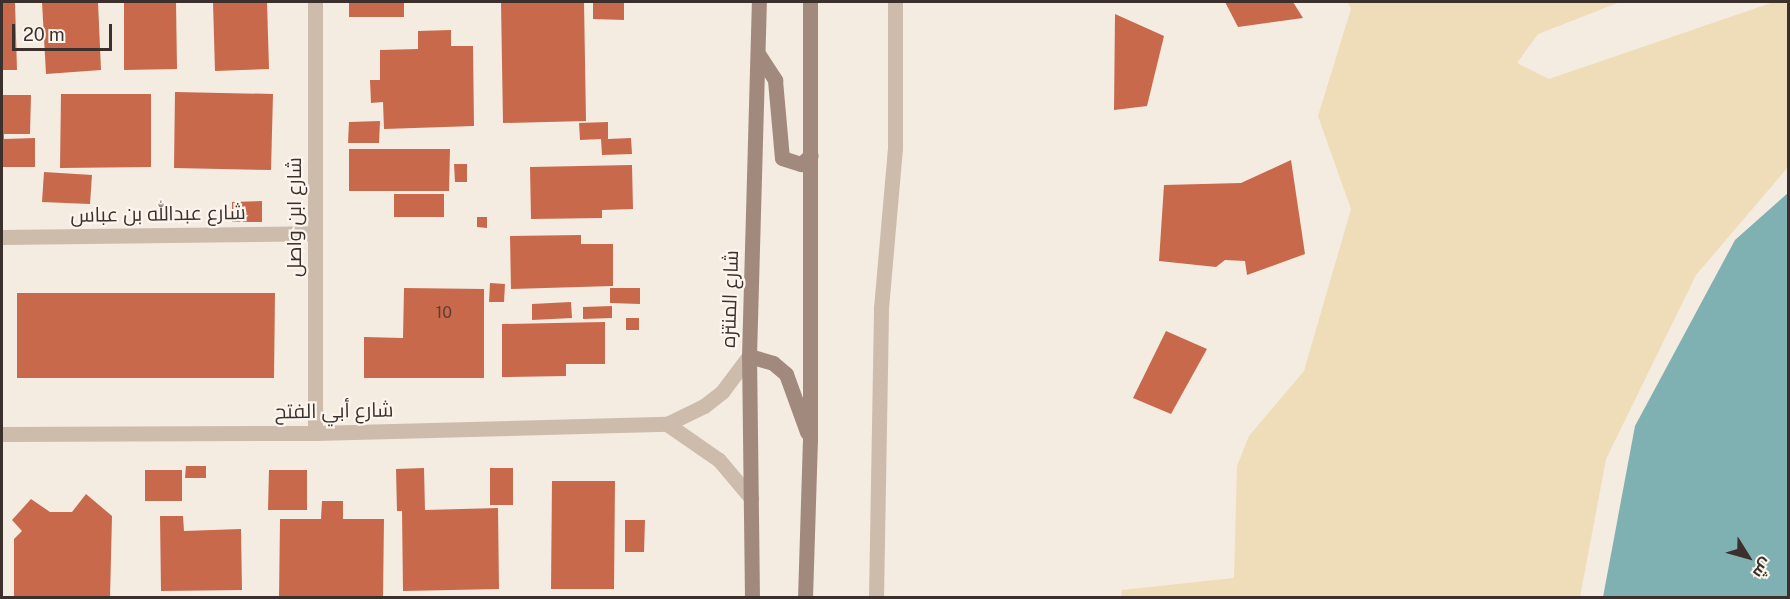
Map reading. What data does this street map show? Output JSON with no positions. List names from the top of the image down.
{
  "streets": {
    "main road": ["شارع المنتزه"],
    "street": ["شارع عبدالله بن عباس", "شارع ابن واصل", "شارع أبي الفتح"]
  },
  "crossings": [
    ["شارع عبدالله بن عباس", "شارع ابن واصل"],
    ["شارع ابن واصل", "شارع أبي الفتح"],
    ["شارع المنتزه", "شارع أبي الفتح"]
  ],
  "house_numbers": ["10"],
  "scale_bar": "20 m",
  "north": "bottom right"
}
